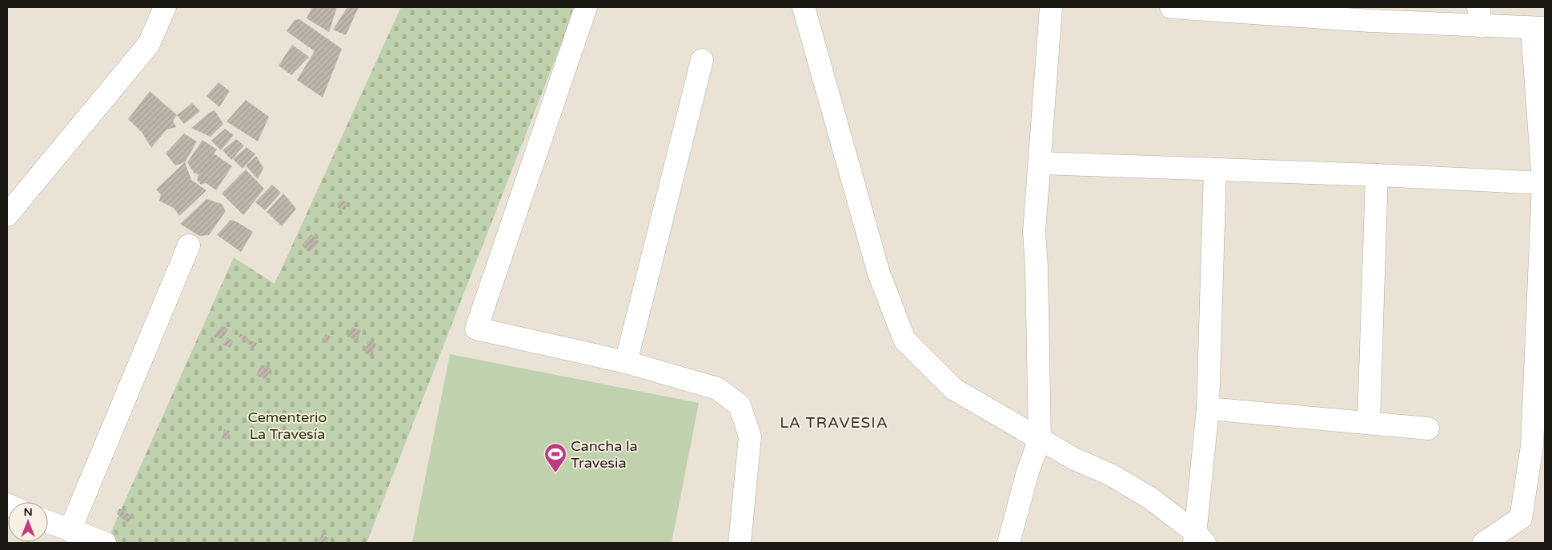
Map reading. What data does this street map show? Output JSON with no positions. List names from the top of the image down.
{
  "districts": ["LA TRAVESIA"],
  "parks": ["Cementerio La Travesía"],
  "places": {
    "sports": ["Cancha la Travesia"]
  },
  "north": "top"
}
